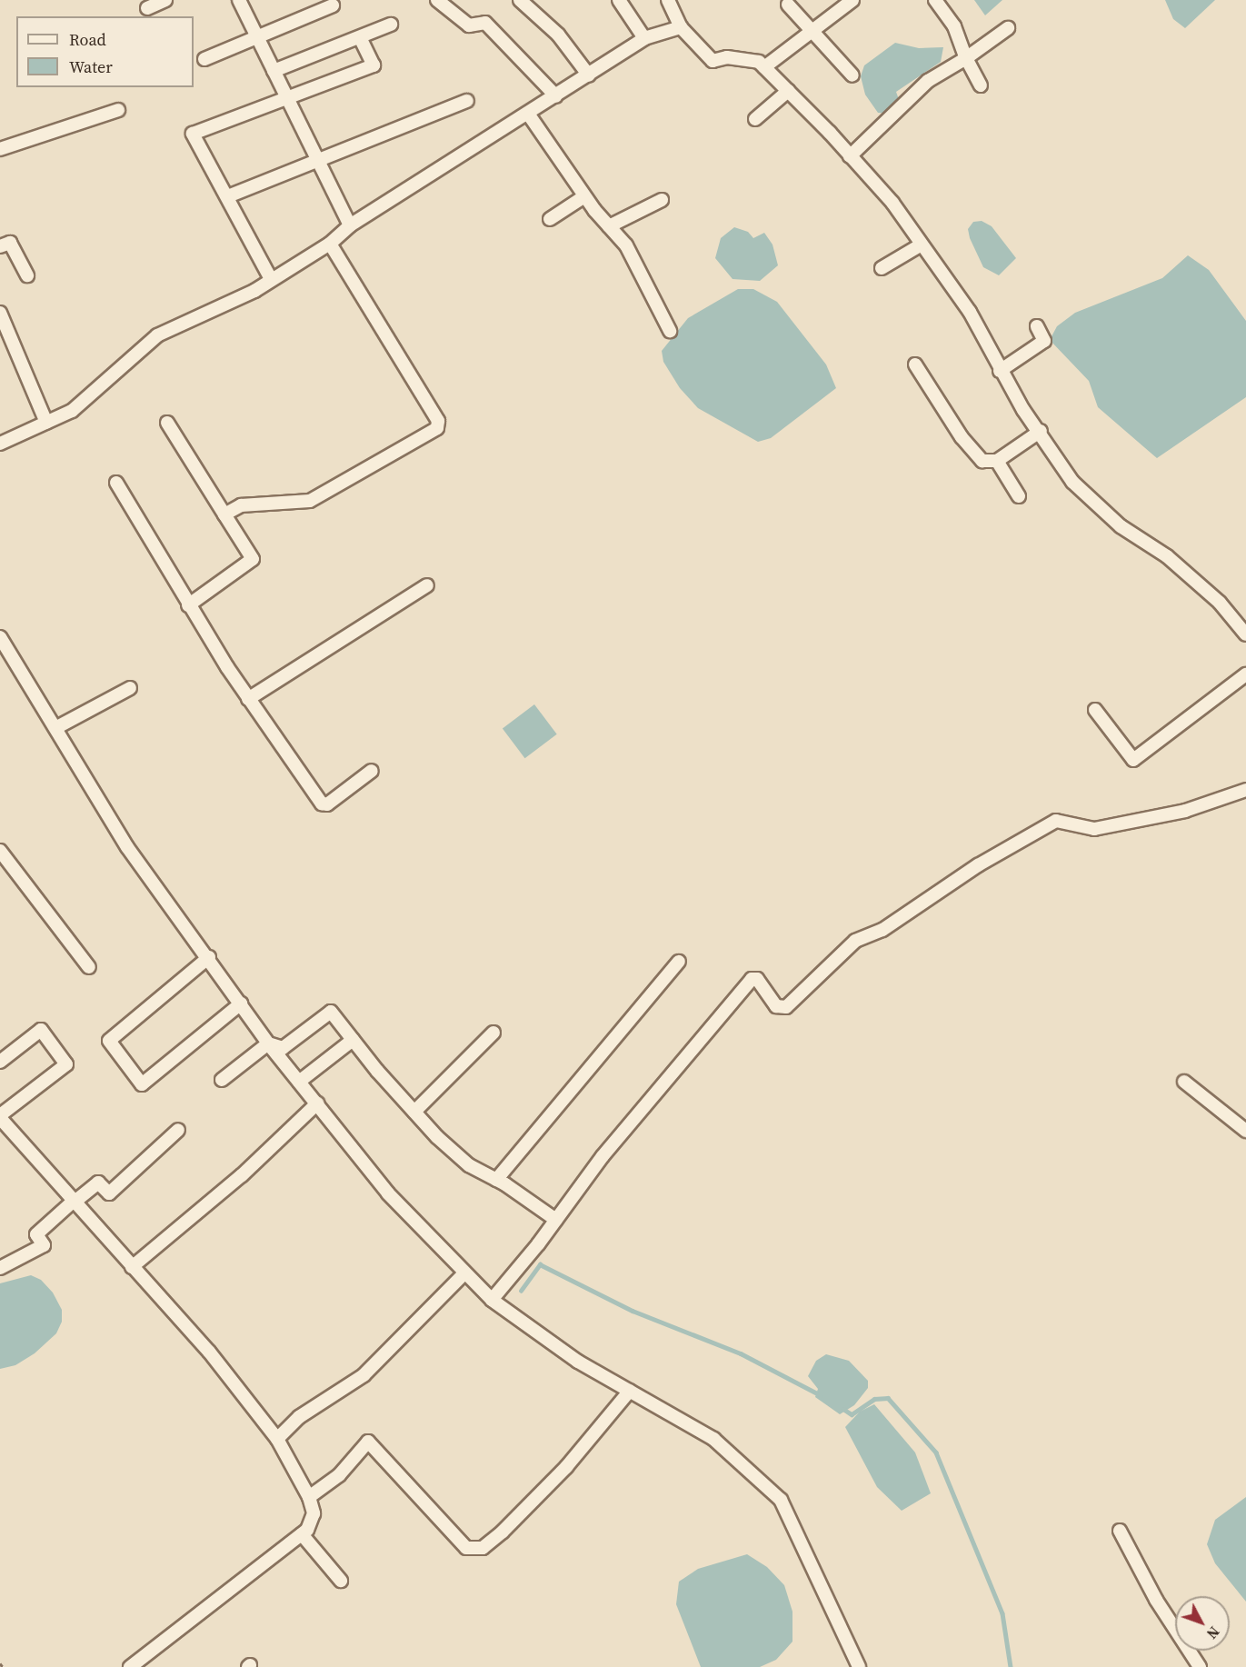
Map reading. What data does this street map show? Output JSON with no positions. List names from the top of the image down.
{
  "legend": ["Road", "Water"],
  "north": "bottom right"
}
